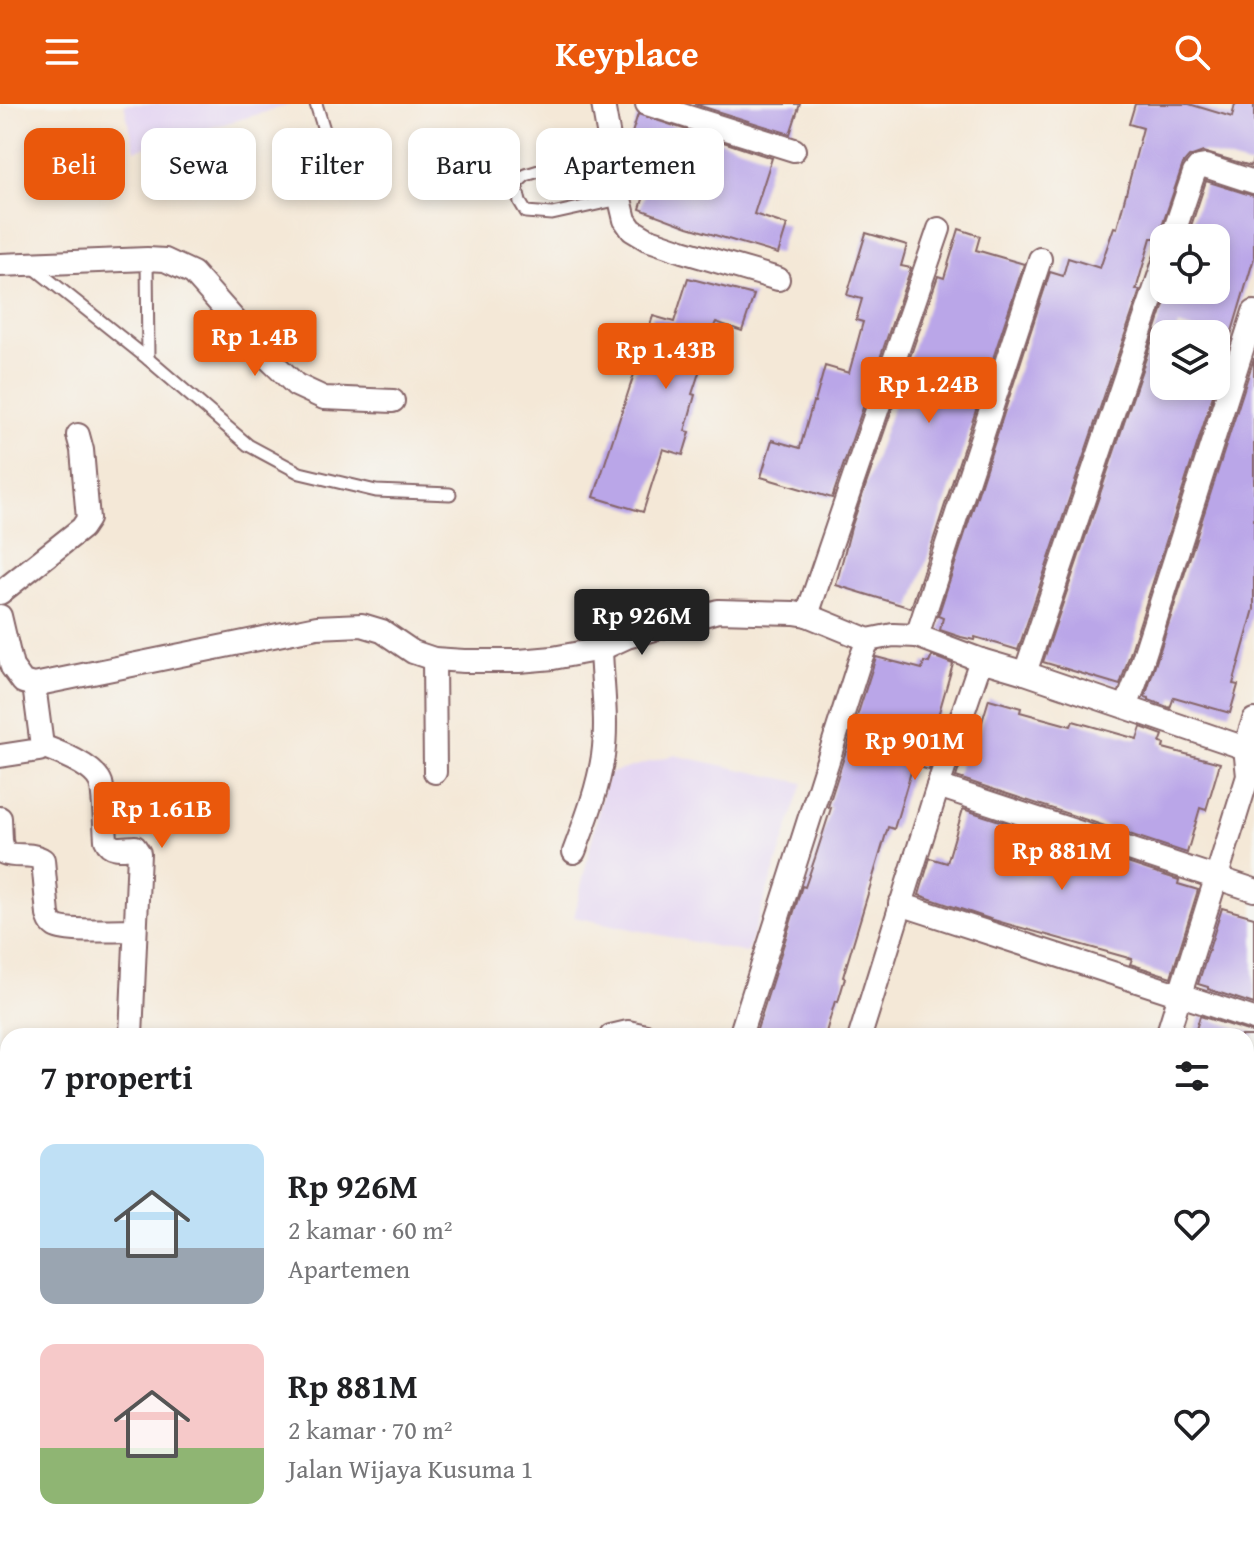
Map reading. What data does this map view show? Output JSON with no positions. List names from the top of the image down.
{
  "page": {
    "header": "Keyplace",
    "chip": [
      "Beli",
      "Sewa",
      "Filter",
      "Baru",
      "Apartemen"
    ],
    "price": [
      "Rp 1.4B",
      "Rp 1.43B",
      "Rp 1.24B",
      "Rp 926M",
      "Rp 901M",
      "Rp 1.61B",
      "Rp 881M"
    ],
    "heading": "7 properti",
    "list": [
      {
        "name": "Rp 926M",
        "note": "2 kamar · 60 m² · Apartemen"
      },
      {
        "name": "Rp 881M",
        "note": "2 kamar · 70 m² · Jalan Wijaya Kusuma 1"
      }
    ]
  }
}
